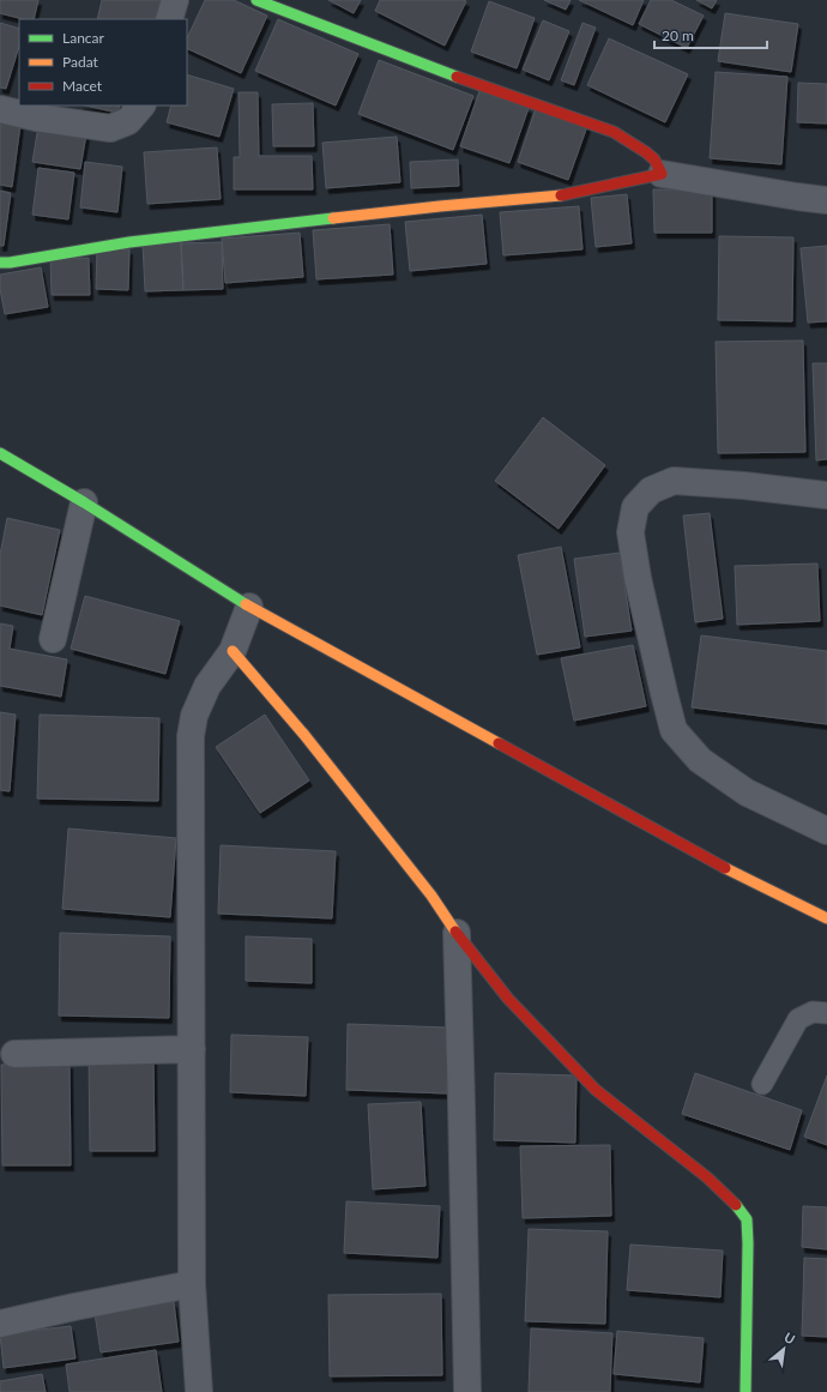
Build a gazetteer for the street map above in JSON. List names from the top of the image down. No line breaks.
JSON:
{"legend":["Lancar","Padat","Macet"],"scale_bar":"20 m","north":"top right"}
